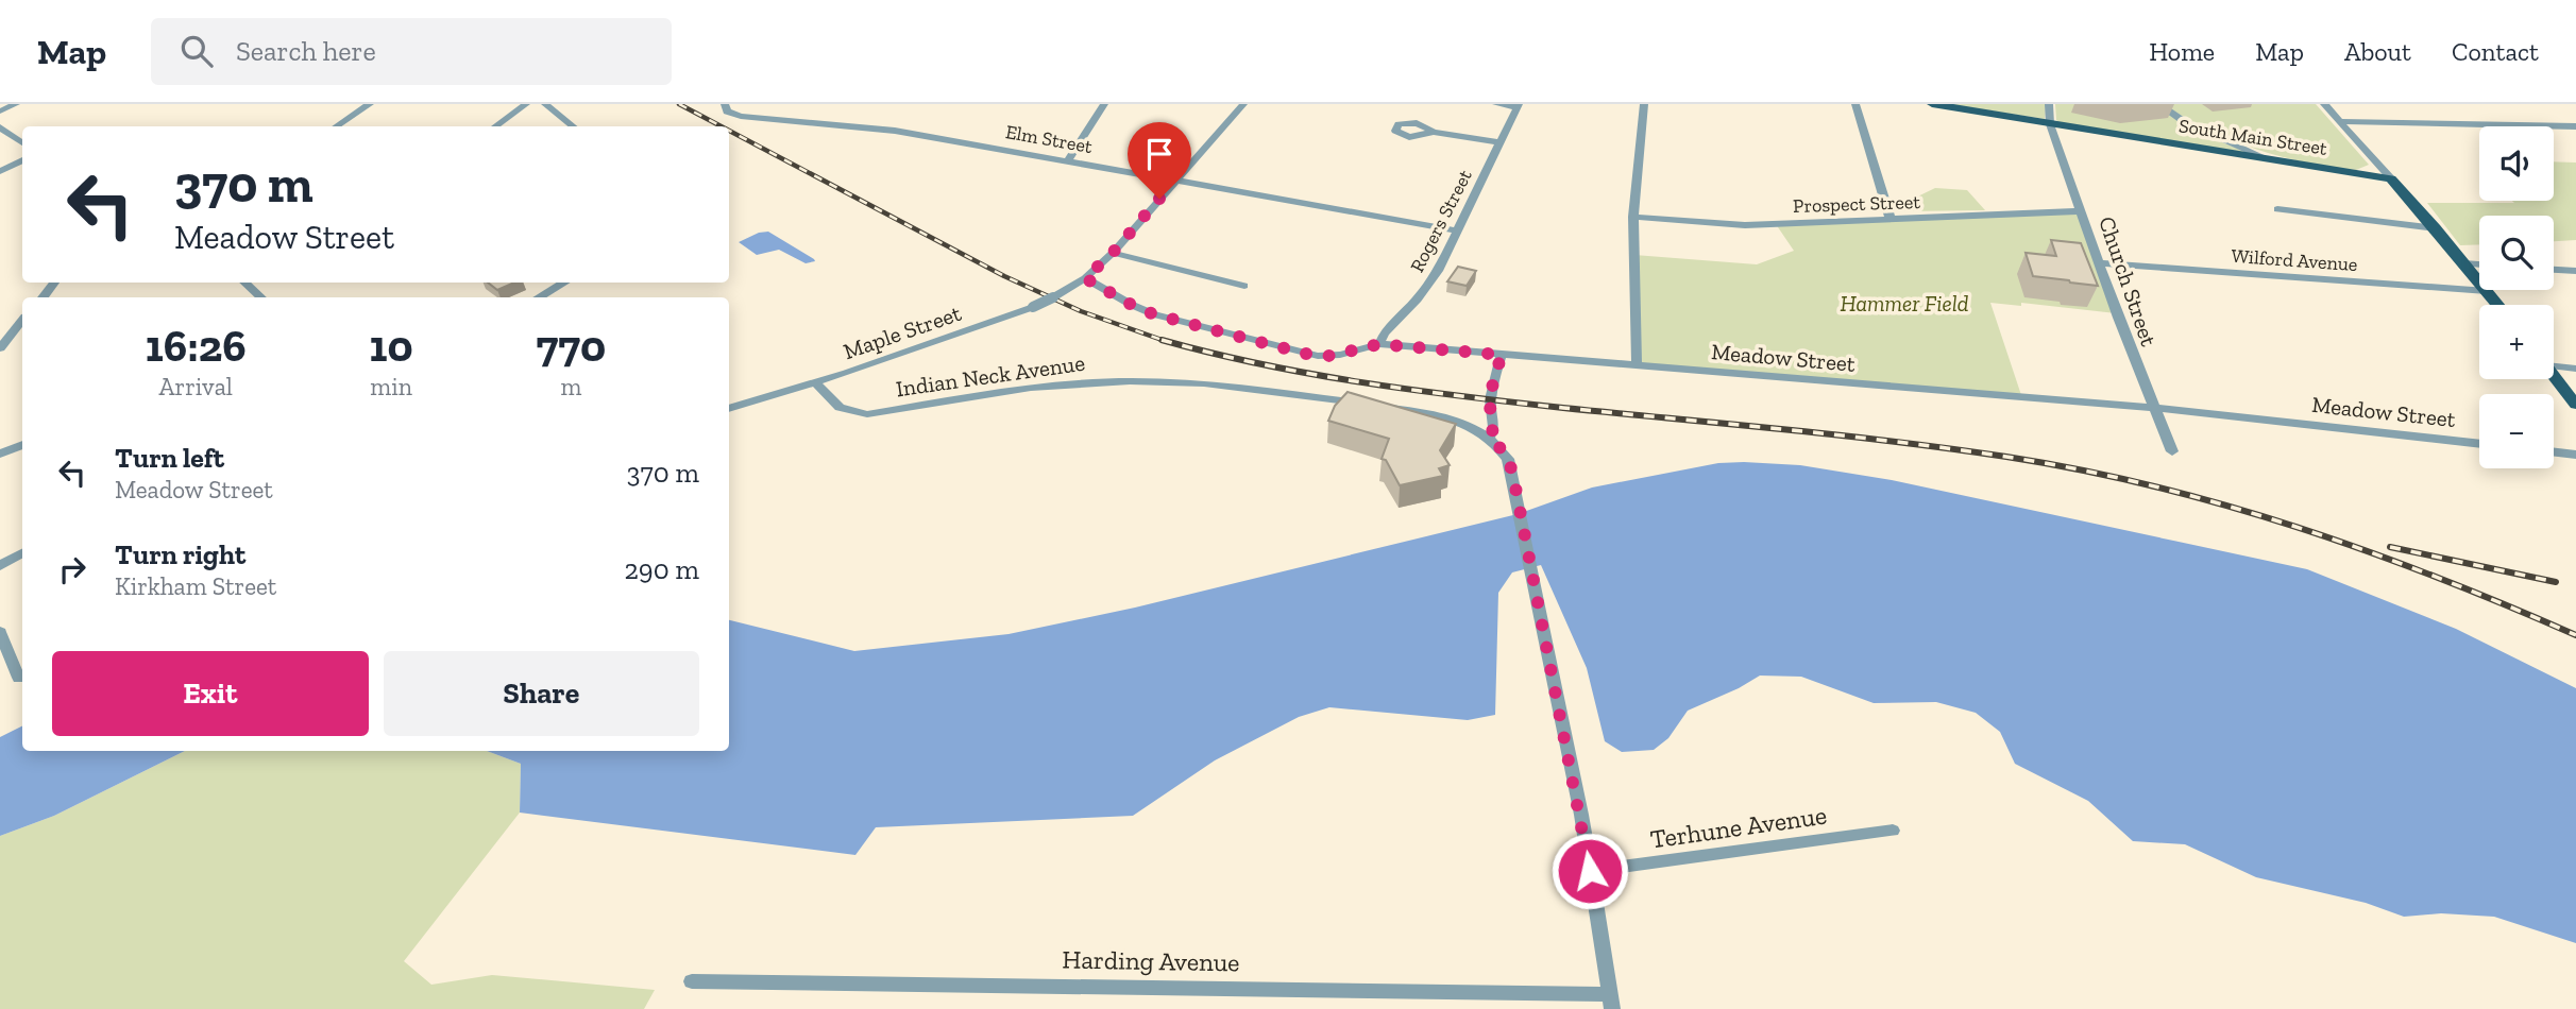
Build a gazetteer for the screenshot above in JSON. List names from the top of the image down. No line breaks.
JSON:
{"streets":{"main road":["South Main Street"],"street":["Elm Street","Prospect Street","Rogers Street","Wilford Avenue","Church Street","Maple Street","Meadow Street","Indian Neck Avenue","Terhune Avenue","Harding Avenue"]},"crossings":[["South Main Street","Church Street"],["Elm Street","Rogers Street"],["Elm Street","Maple Street"],["Prospect Street","Church Street"],["Rogers Street","Meadow Street"],["Wilford Avenue","Church Street"],["Church Street","Meadow Street"],["Maple Street","Meadow Street"],["Maple Street","Indian Neck Avenue"],["Indian Neck Avenue","Terhune Avenue"],["Indian Neck Avenue","Harding Avenue"]],"parks":["Hammer Field"],"page":{"header":"Map","search":"Search here","nav":["Home","Map","About","Contact"],"map_buttons":["+","−"],"turn":["370 m","Meadow Street"],"eta":["16:26","Arrival","10","min","770","m"],"list":[{"name":"Turn left","note":"Meadow Street","value":"370 m"},{"name":"Turn right","note":"Kirkham Street","value":"290 m"}],"buttons":["Exit","Share"]}}
